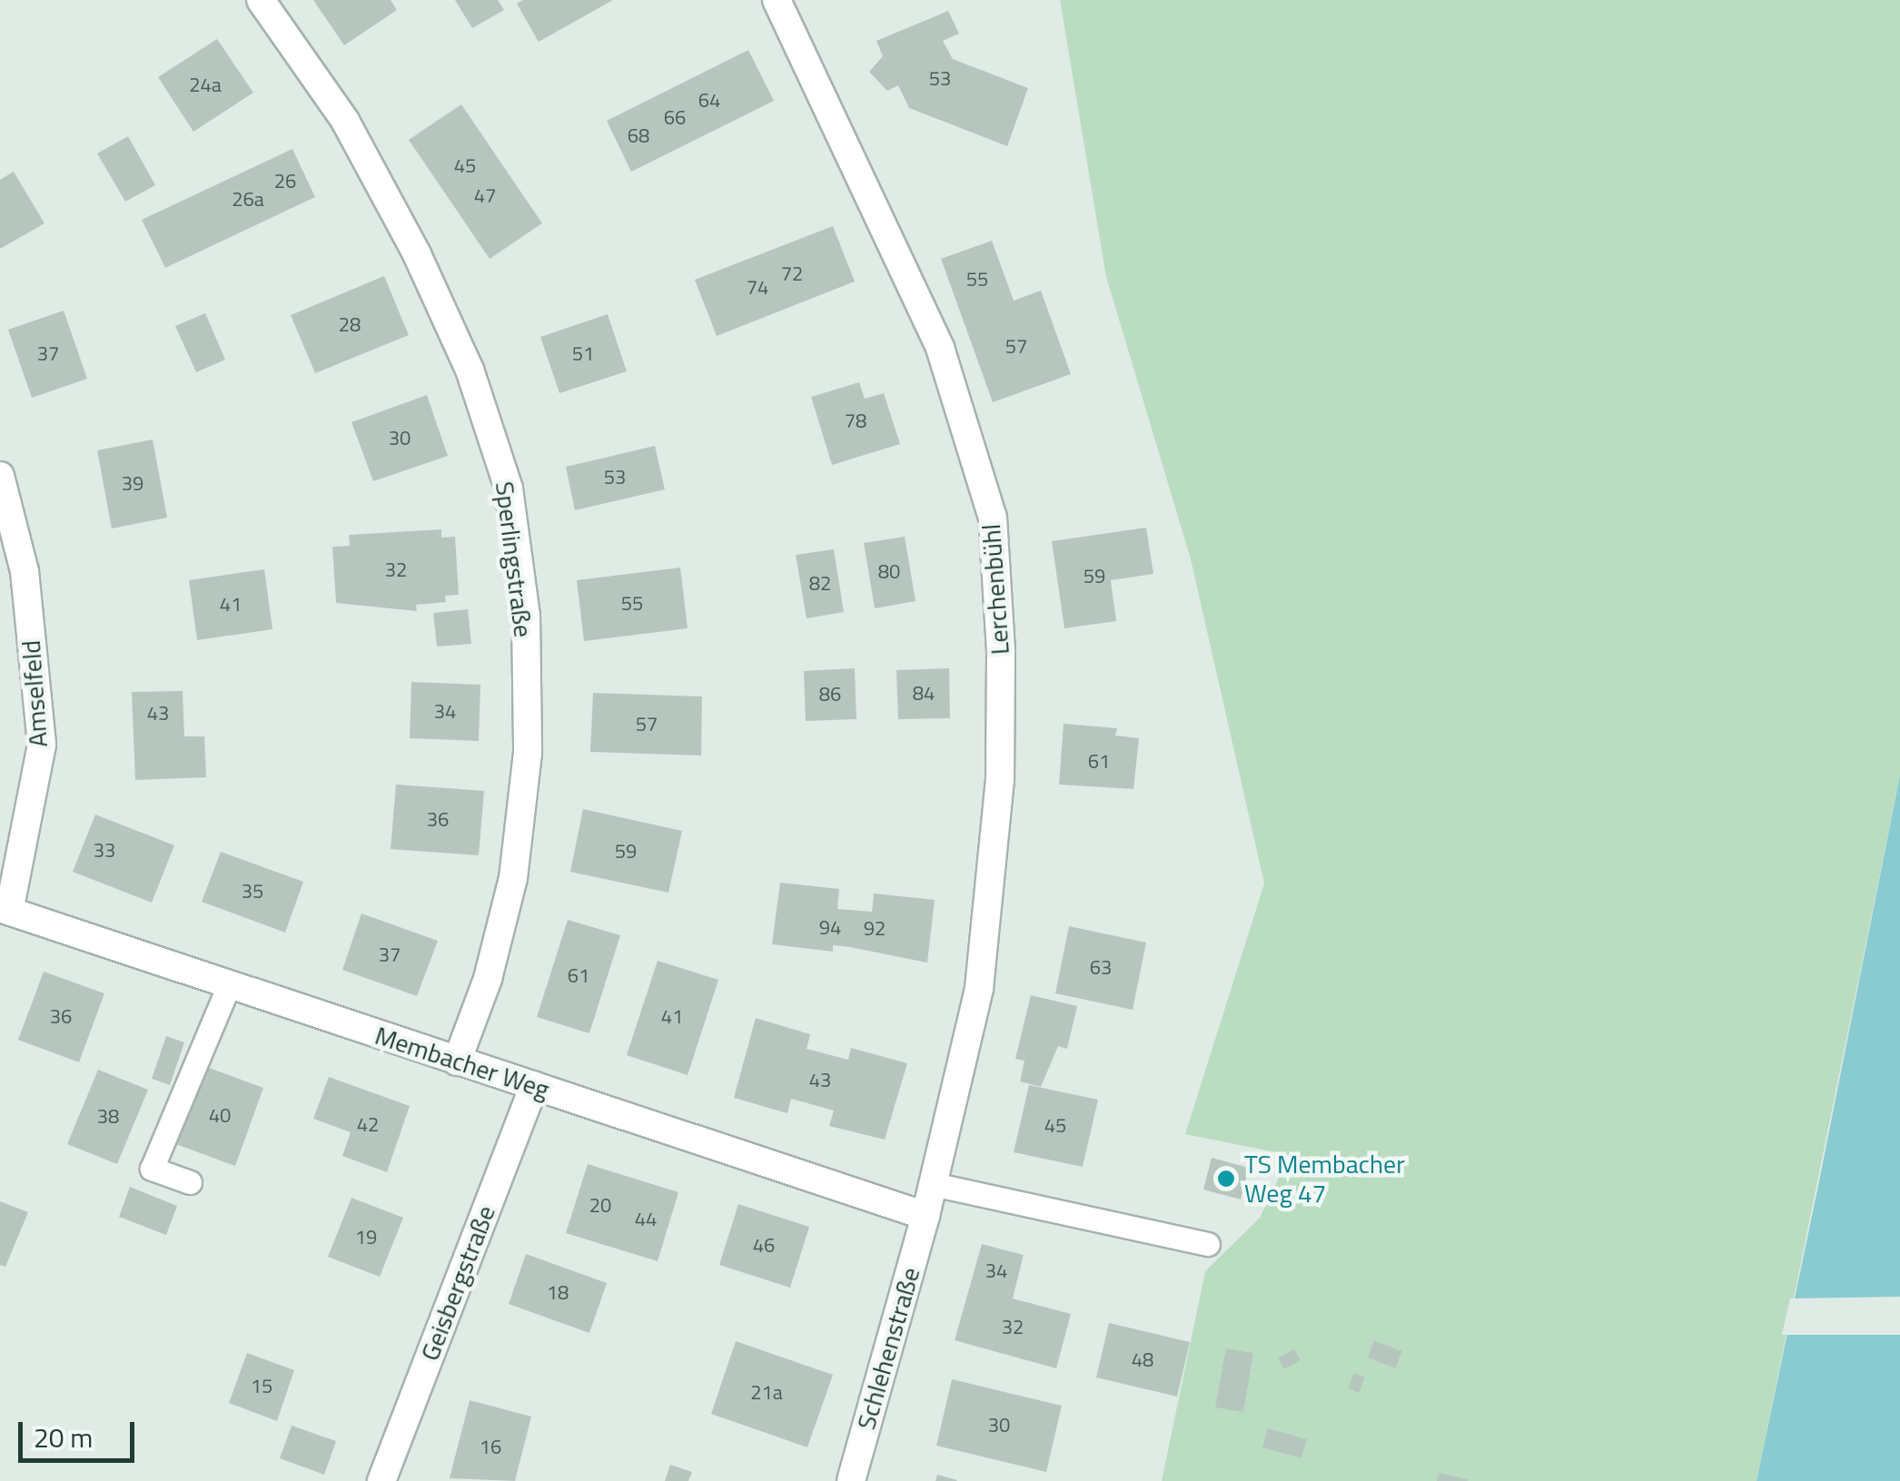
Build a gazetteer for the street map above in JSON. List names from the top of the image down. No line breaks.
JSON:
{"streets":{"street":["Sperlingstraße","Lerchenbühl","Amselfeld","Membacher Weg","Geisbergstraße","Schlehenstraße"]},"crossings":[["Sperlingstraße","Membacher Weg"],["Lerchenbühl","Membacher Weg"],["Lerchenbühl","Schlehenstraße"],["Amselfeld","Membacher Weg"],["Membacher Weg","Geisbergstraße"],["Membacher Weg","Schlehenstraße"]],"places":["TS Membacher Weg 47"],"house_numbers":["53","24a","64","66","68","45","26","47","26a","72","55","74","28","57","37","51","78","30","53","39","32","80","59","82","55","41","84","86","34","43","57","61","36","33","59","35","94","92","37","63","61","36","41","43","40","38","42","45","20","44","19","46","34","18","32","48","15","21a","30","16"],"scale_bar":"20 m"}
